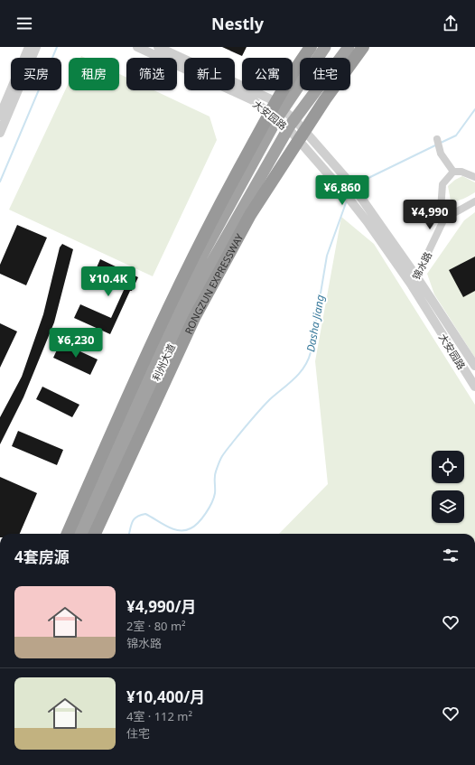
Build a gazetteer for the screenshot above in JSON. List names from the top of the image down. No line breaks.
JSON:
{"streets":{"highway":["RONGZUN EXPRESSWAY","利州大道"],"street":["大安园路","锦水路"]},"crossings":[["大安园路","锦水路"],["大安园路","利州大道"]],"water":["Dasha Jiang"],"page":{"header":"Nestly","chip":["买房","租房","筛选","新上","公寓","住宅"],"price":["¥6,860","¥4,990","¥10.4K","¥6,230"],"heading":"4套房源","list":[{"name":"¥4,990/月","note":"2室 · 80 m² · 锦水路"},{"name":"¥10,400/月","note":"4室 · 112 m² · 住宅"}]}}
